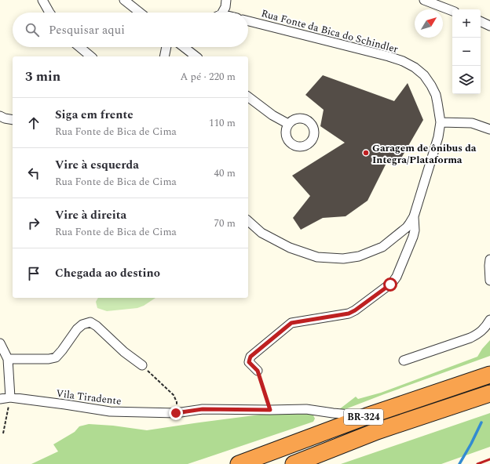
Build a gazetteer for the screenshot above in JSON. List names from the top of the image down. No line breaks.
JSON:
{"streets":{"highway":["BR-324"],"street":["Rua Fonte da Bica do Schindler","Vila Tiradente"]},"crossings":[["Vila Tiradente","BR-324"]],"places":["Garagem de ônibus da Integra/Plataforma"],"north":"top right","page":{"map_buttons":["+","−"],"search":"Pesquisar aqui","heading":["3 min","A pé · 220 m"],"list":[["Siga em frente","Rua Fonte de Bica de Cima","110 m"],["Vire à esquerda","Rua Fonte de Bica de Cima","40 m"],["Vire à direita","Rua Fonte de Bica de Cima","70 m"],"Chegada ao destino"]}}
